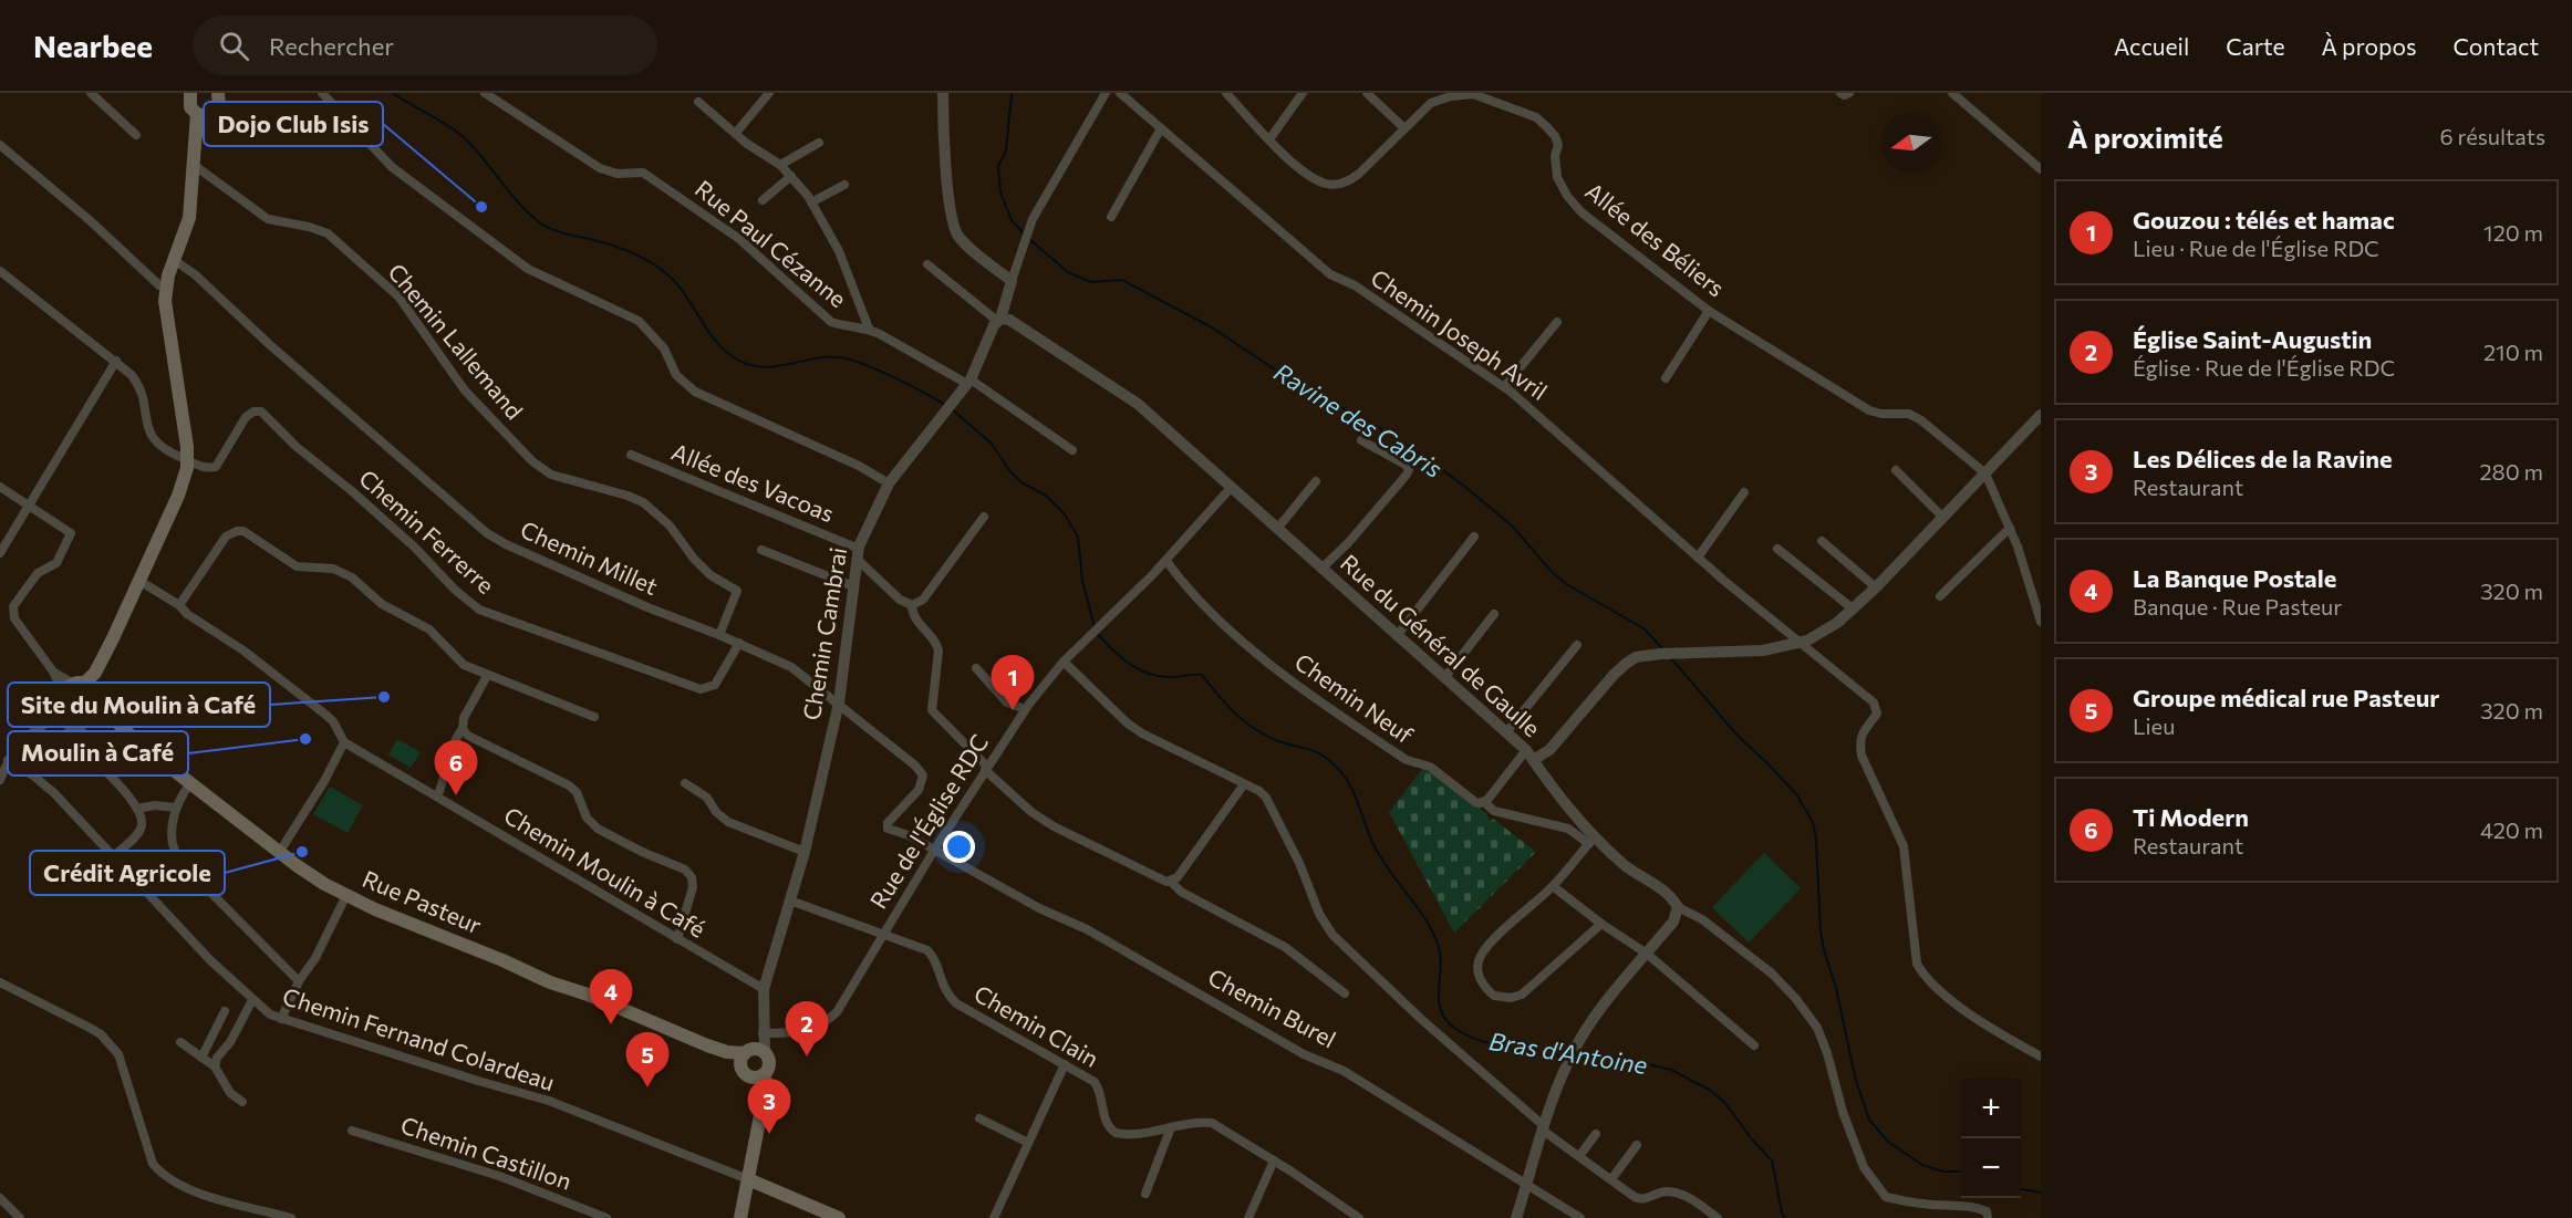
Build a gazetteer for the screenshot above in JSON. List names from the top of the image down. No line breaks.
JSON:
{"streets":{"main road":["Rue Pasteur"],"street":["Allée des Béliers","Rue Paul Cézanne","Chemin Joseph Avril","Chemin Lallemand","Allée des Vacoas","Chemin Ferrerre","Chemin Millet","Chemin Cambrai","Rue du Général de Gaulle","Chemin Neuf","Rue de l'Église RDC","Chemin Moulin à Café","Chemin Burel","Chemin Clain","Chemin Fernand Colardeau","Chemin Castillon"]},"crossings":[["Rue Paul Cézanne","Chemin Cambrai"],["Chemin Lallemand","Chemin Millet"],["Allée des Vacoas","Chemin Cambrai"],["Chemin Ferrerre","Chemin Millet"],["Chemin Millet","Chemin Cambrai"],["Chemin Millet","Rue de l'Église RDC"],["Chemin Millet","Chemin Burel"],["Chemin Cambrai","Rue du Général de Gaulle"],["Chemin Cambrai","Rue de l'Église RDC"],["Chemin Cambrai","Chemin Moulin à Café"],["Chemin Cambrai","Rue Pasteur"],["Chemin Cambrai","Chemin Clain"],["Rue du Général de Gaulle","Chemin Neuf"],["Rue du Général de Gaulle","Rue de l'Église RDC"],["Chemin Neuf","Rue de l'Église RDC"],["Rue de l'Église RDC","Chemin Burel"],["Rue de l'Église RDC","Chemin Clain"]],"water":["Ravine des Cabris","Bras d'Antoine"],"places":["Dojo Club Isis","Site du Moulin à Café","Moulin à Café","Crédit Agricole"],"north":"left","page":{"header":"Nearbee","search":"Rechercher","nav":["Accueil","Carte","À propos","Contact"],"heading":["À proximité","6 résultats"],"list":[{"mark":"1","name":"Gouzou : télés et hamac","note":"Lieu · Rue de l'Église RDC","value":"120 m"},{"mark":"2","name":"Église Saint-Augustin","note":"Église · Rue de l'Église RDC","value":"210 m"},{"mark":"3","name":"Les Délices de la Ravine","note":"Restaurant","value":"280 m"},{"mark":"4","name":"La Banque Postale","note":"Banque · Rue Pasteur","value":"320 m"},{"mark":"5","name":"Groupe médical rue Pasteur","note":"Lieu","value":"320 m"},{"mark":"6","name":"Ti Modern","note":"Restaurant","value":"420 m"}],"pins":["1","6","4","2","5","3"],"map_buttons":["+","−"]}}
